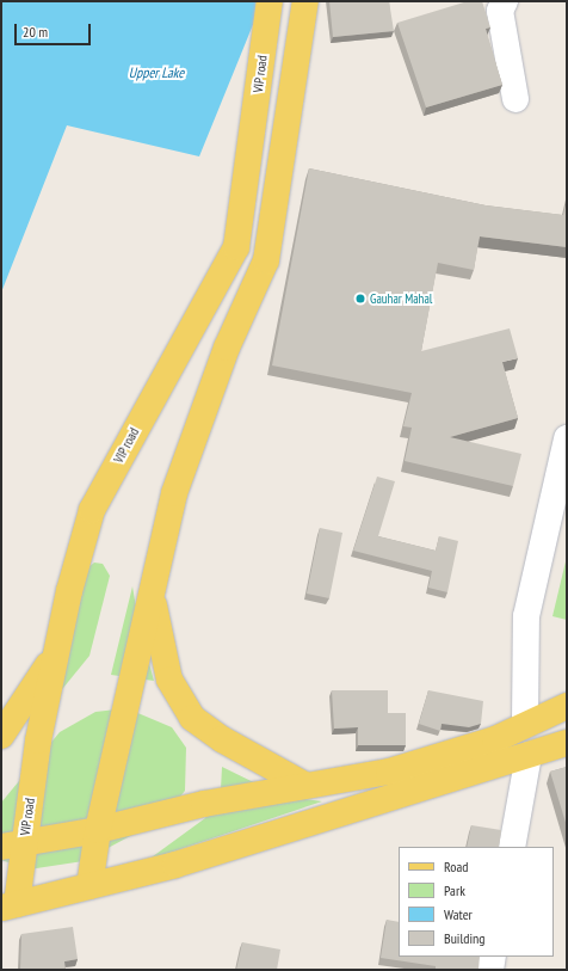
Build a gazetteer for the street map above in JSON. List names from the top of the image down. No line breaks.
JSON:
{"streets":{"main road":["VIP road"]},"water":["Upper Lake"],"places":["Gauhar Mahal"],"legend":["Road","Park","Water","Building"],"scale_bar":"20 m"}
